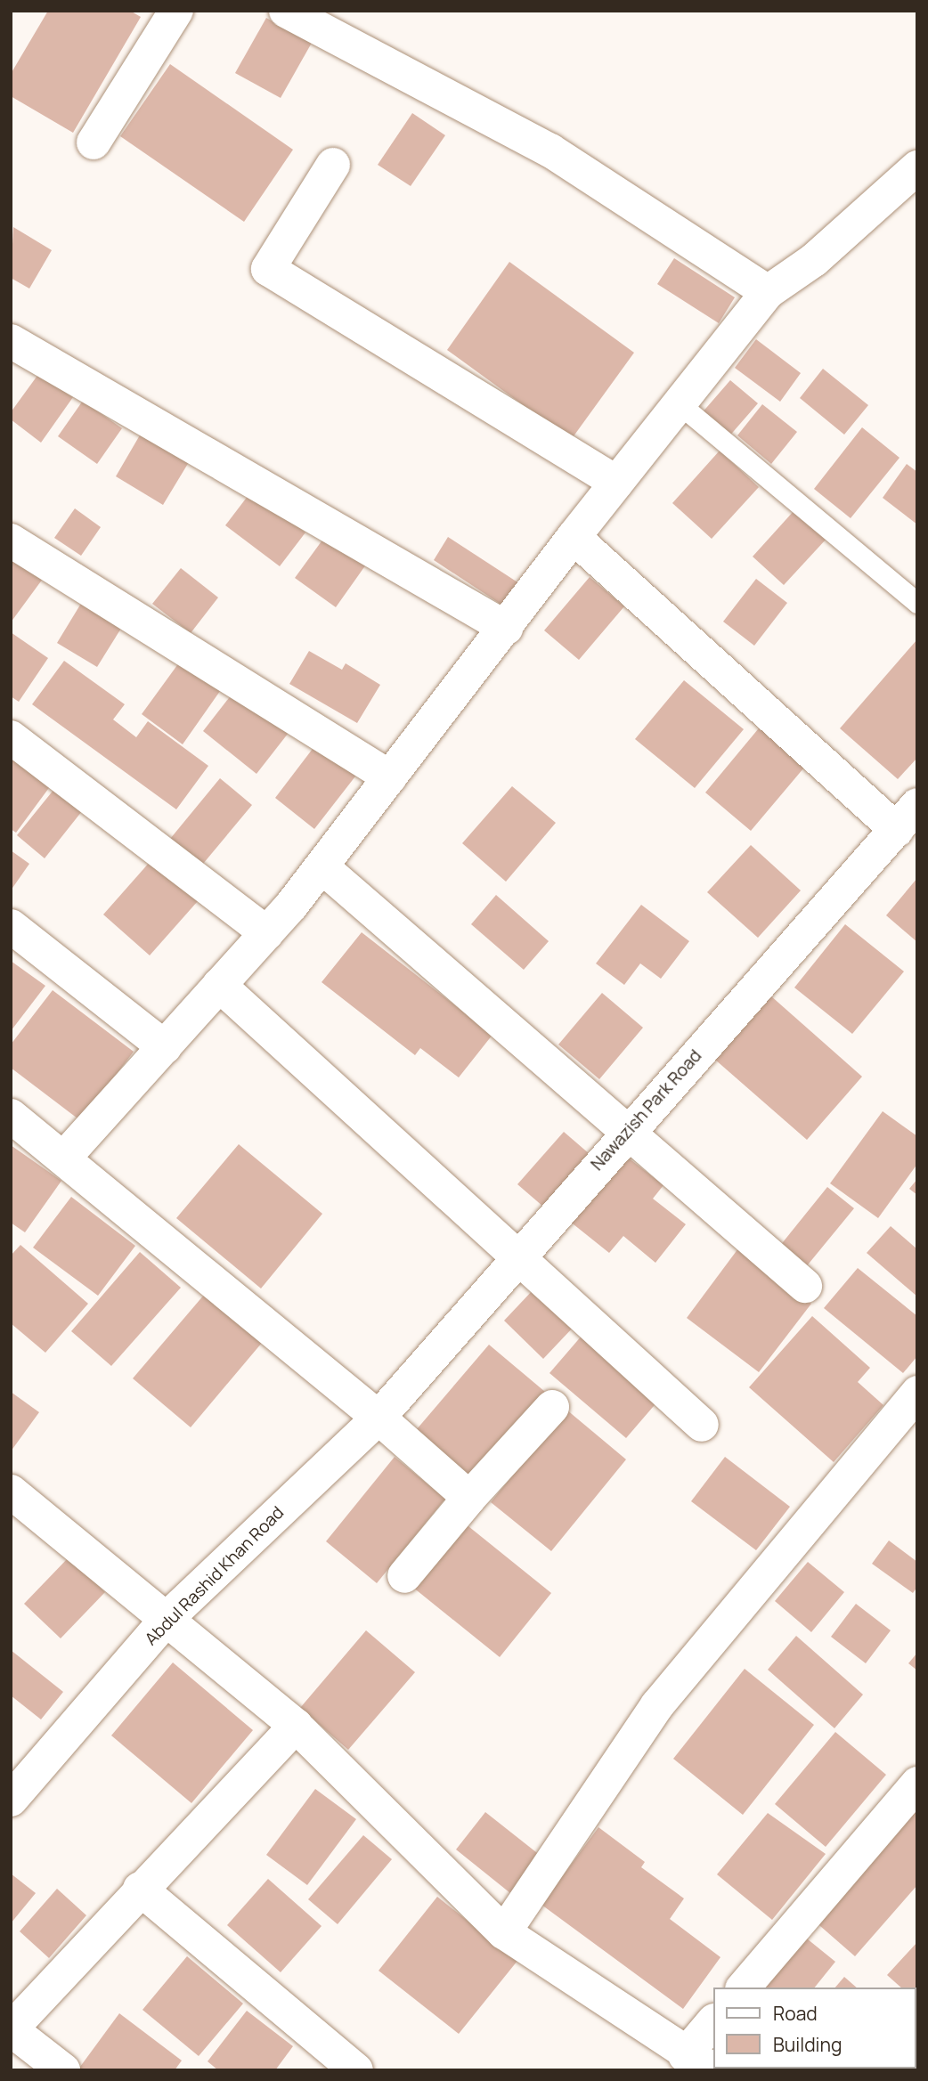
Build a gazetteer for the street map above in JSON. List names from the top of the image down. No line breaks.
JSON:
{"streets":{"street":["Nawazish Park Road","Abdul Rashid Khan Road"]},"crossings":[["Nawazish Park Road","Abdul Rashid Khan Road"]],"legend":["Road","Building"]}
